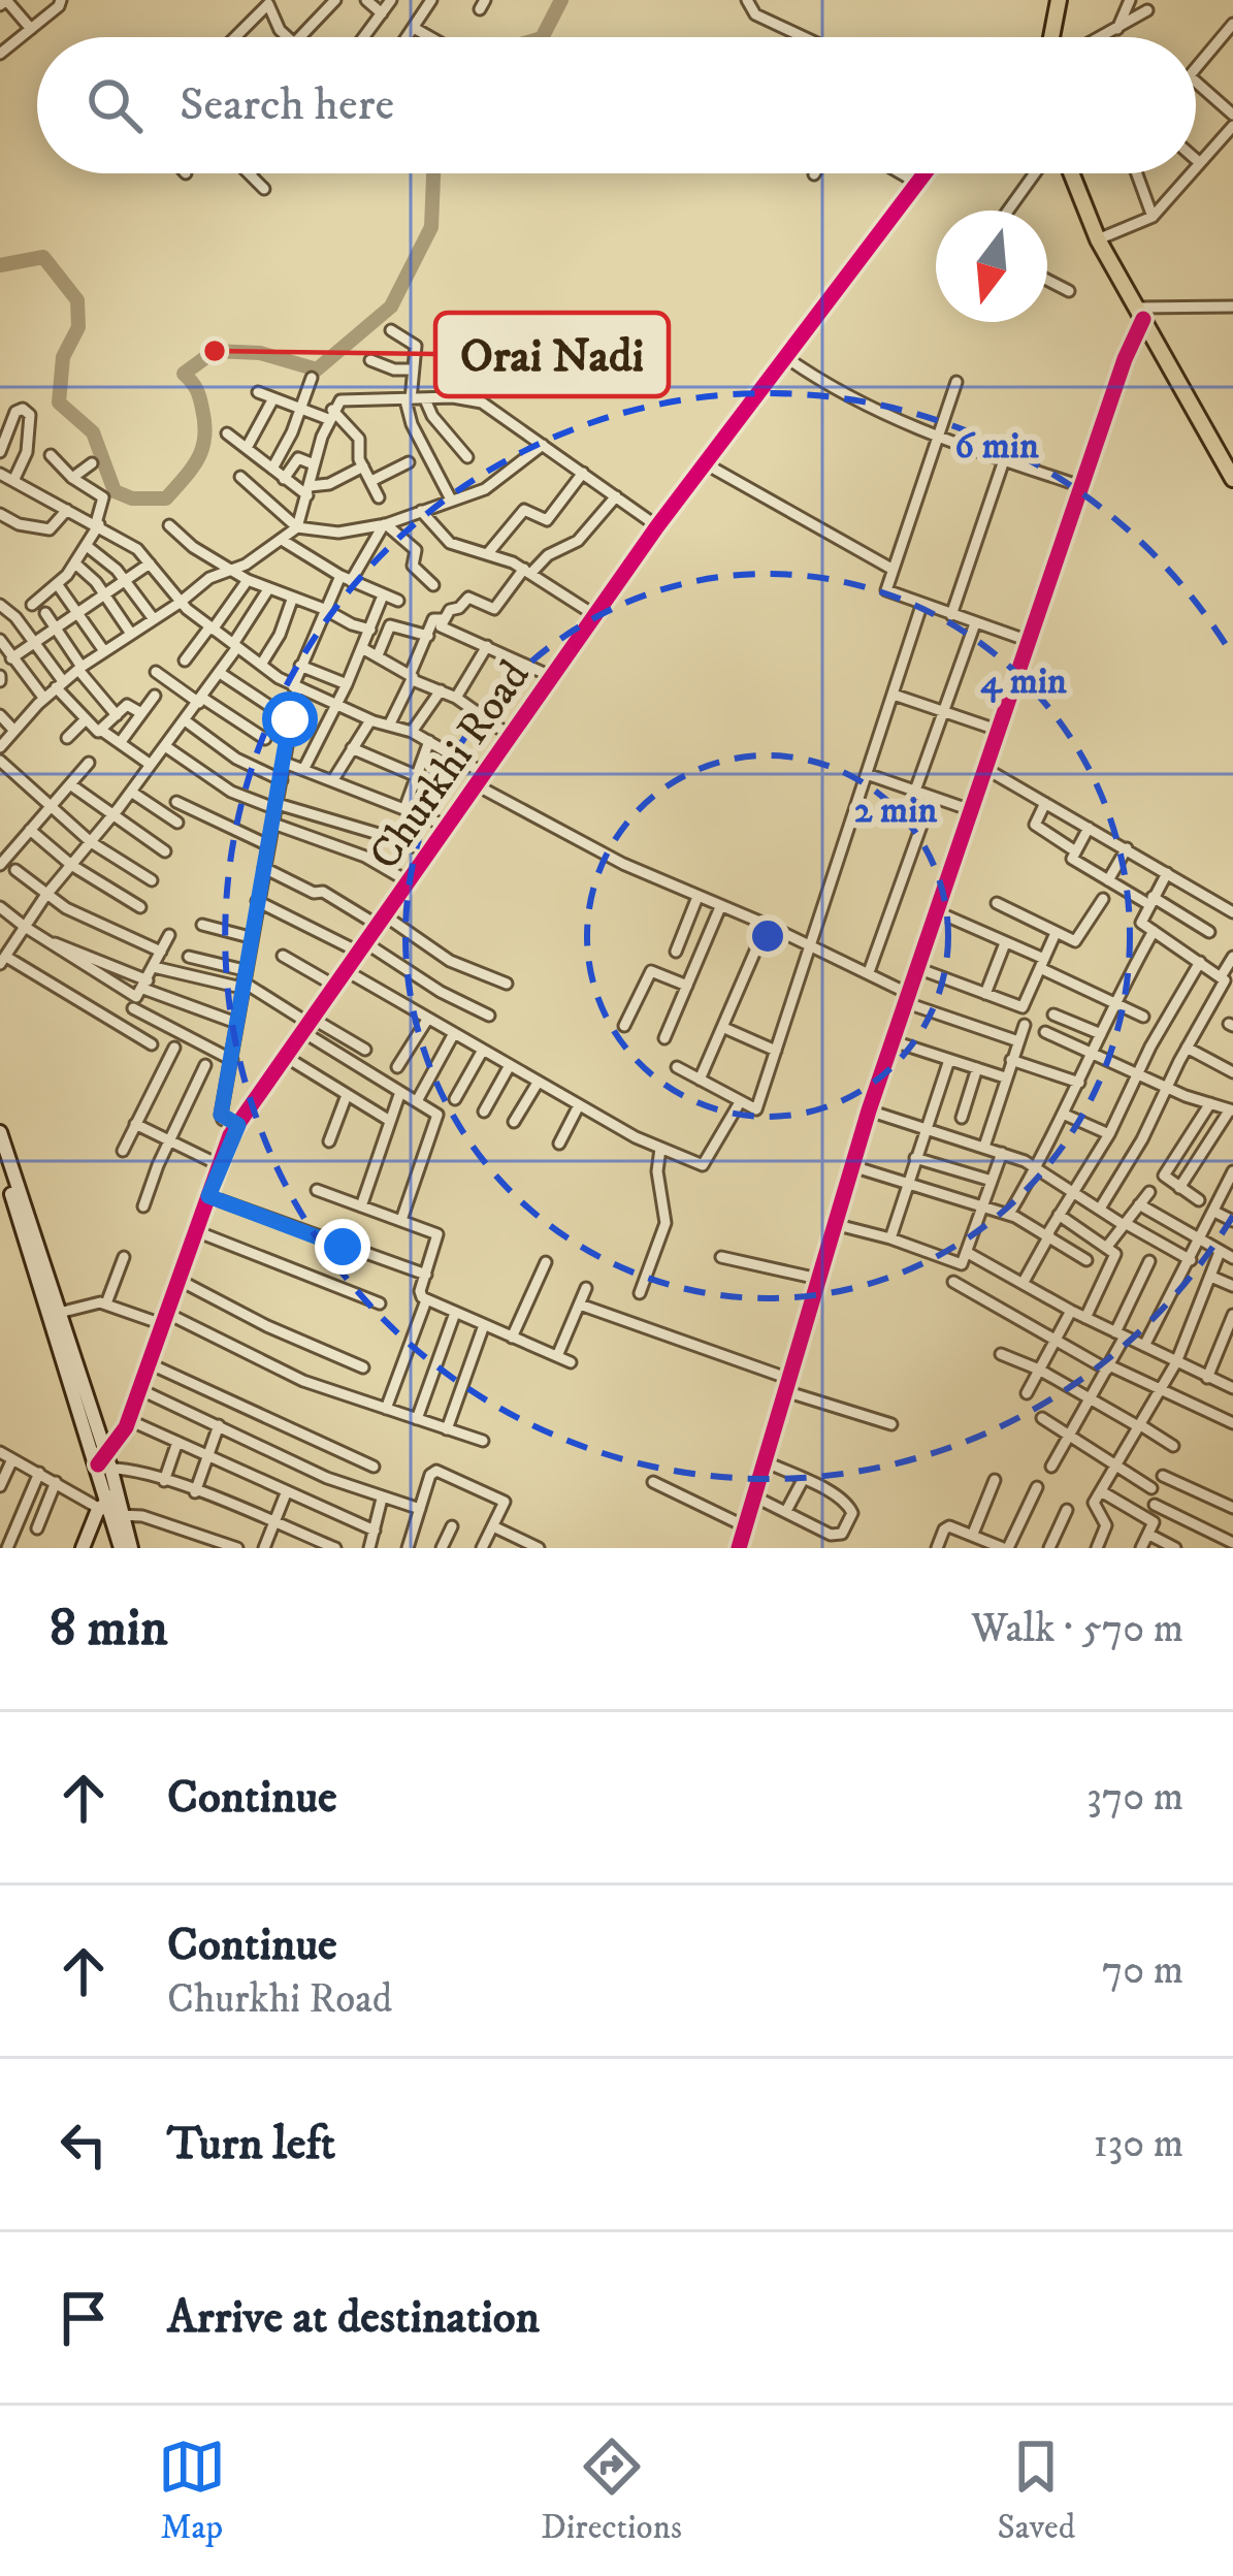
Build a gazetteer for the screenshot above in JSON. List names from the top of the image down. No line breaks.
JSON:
{"streets":{"street":["Churkhi Road"]},"places":["Orai Nadi"],"north":"bottom","page":{"search":"Search here","heading":["8 min","Walk · 570 m"],"list":[["Continue","370 m"],["Continue","Churkhi Road","70 m"],["Turn left","130 m"],"Arrive at destination"],"nav":["Map","Directions","Saved"]},"rings":["6 min","4 min","2 min"]}
